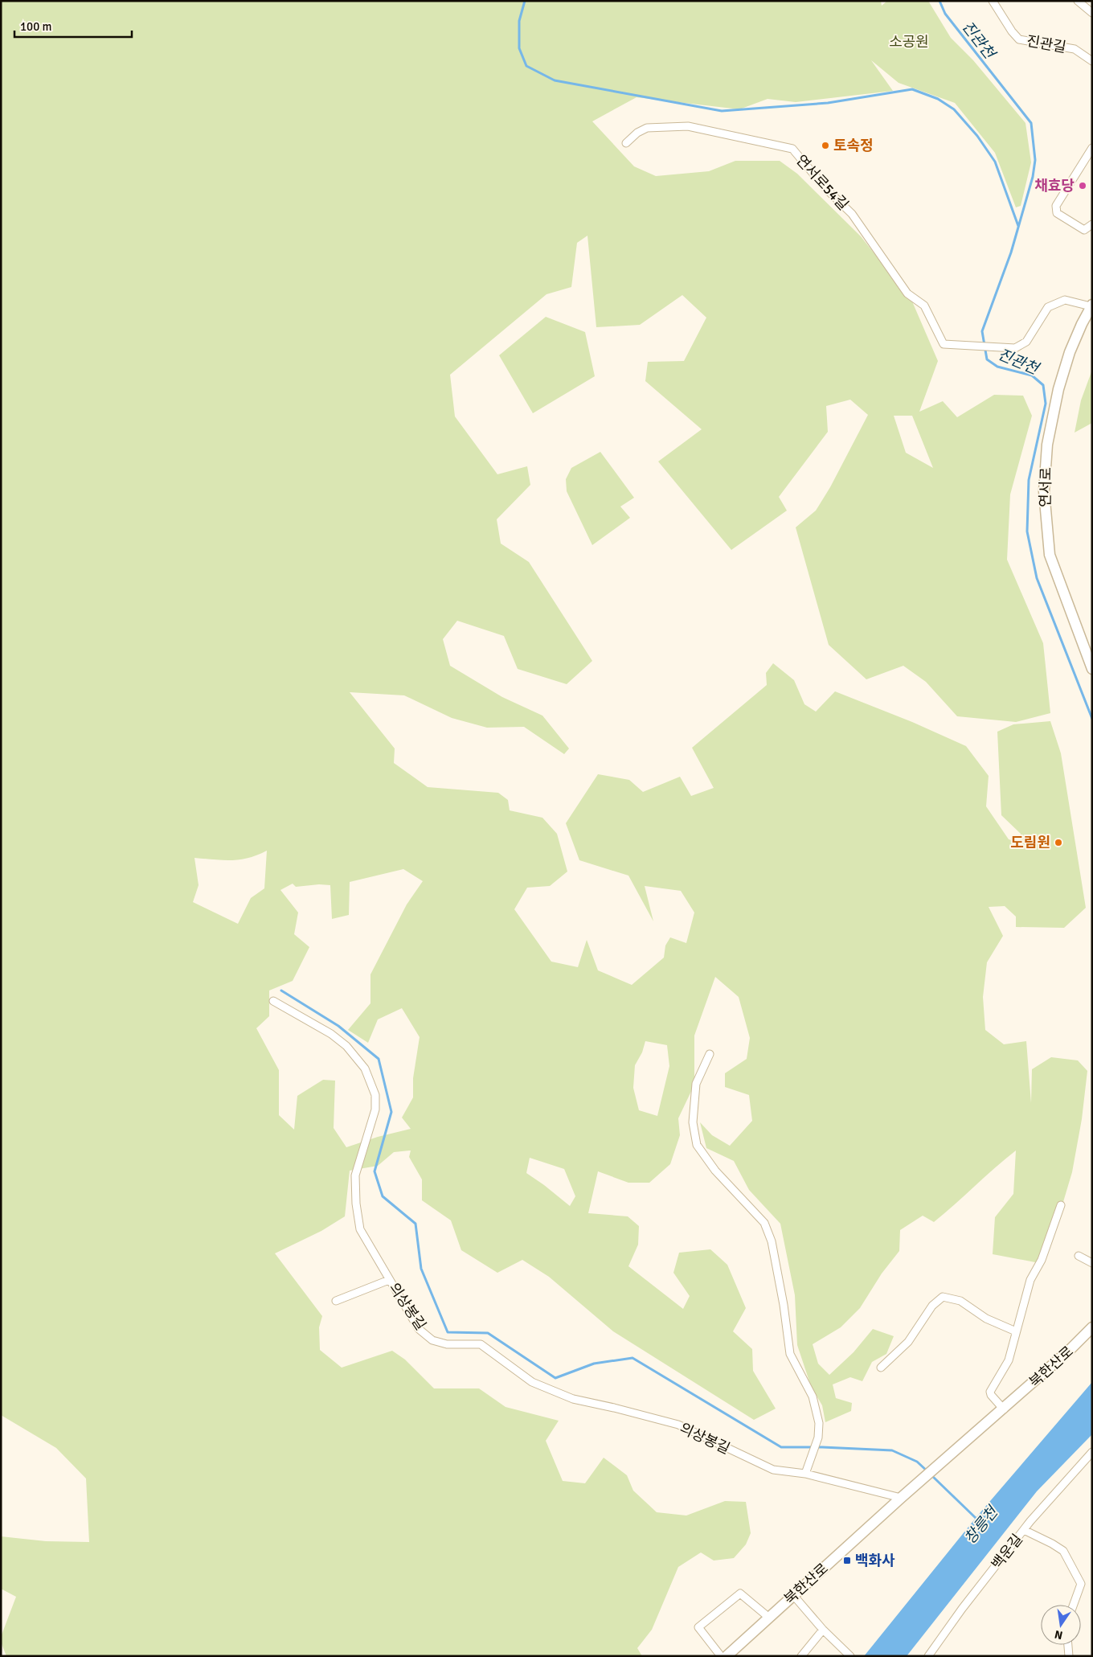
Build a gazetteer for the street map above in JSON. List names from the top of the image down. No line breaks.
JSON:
{"streets":{"main road":["연서로","북한산로"],"street":["진관길","연서로54길","의상봉길","백운길"]},"crossings":[["연서로54길","연서로"],["의상봉길","북한산로"]],"water":["진관천","창릉천"],"parks":["소공원"],"places":{"other":["토속정","채효당","도림원"],"transit":["백화사"]},"scale_bar":"100 m","north":"bottom"}
